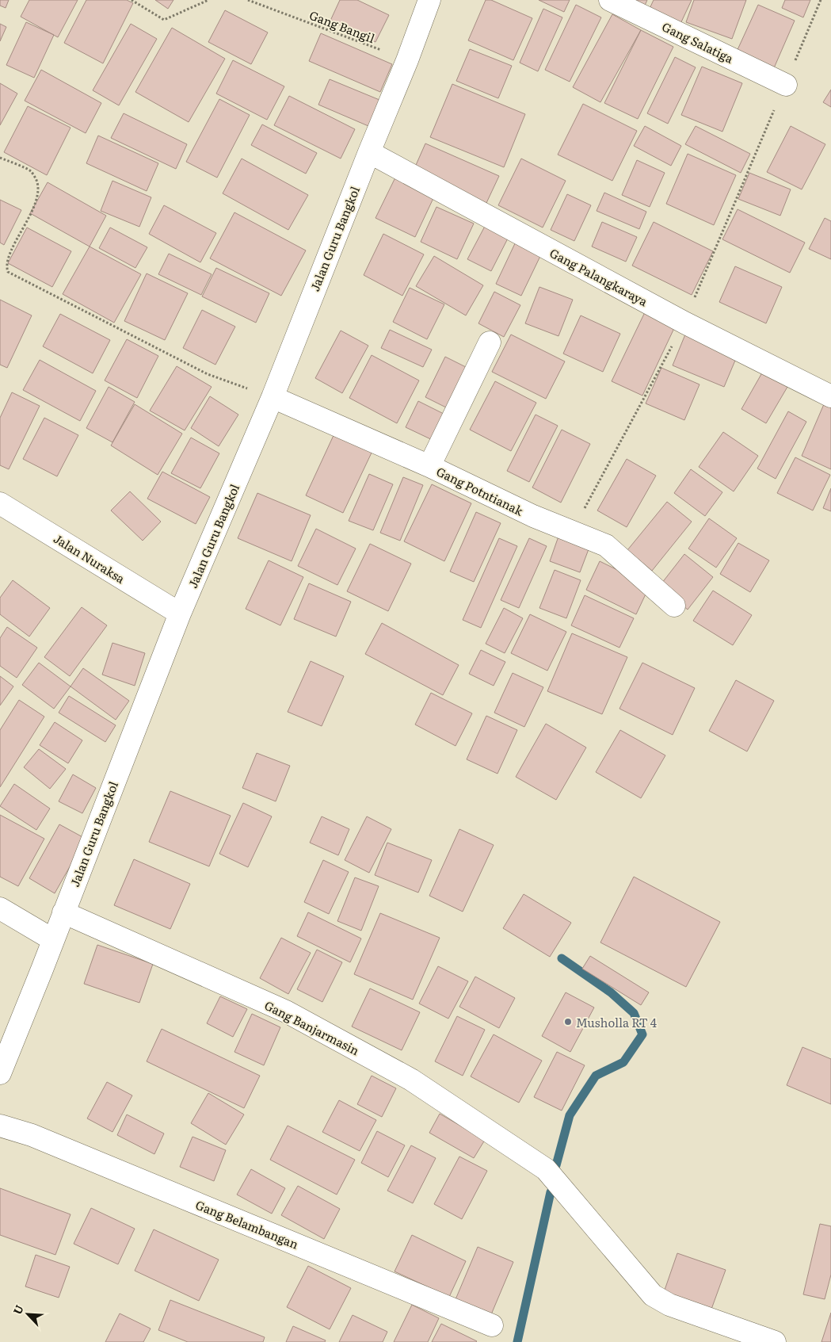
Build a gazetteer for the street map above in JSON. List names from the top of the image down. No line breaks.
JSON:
{"streets":{"street":["Gang Salatiga","Jalan Guru Bangkol","Gang Palangkaraya","Gang Potntianak","Jalan Nuraksa","Gang Banjarmasin","Gang Belambangan"],"path":["Gang Bangil"]},"crossings":[["Gang Bangil","Jalan Guru Bangkol"],["Jalan Guru Bangkol","Gang Palangkaraya"],["Jalan Guru Bangkol","Gang Potntianak"],["Jalan Guru Bangkol","Jalan Nuraksa"],["Jalan Guru Bangkol","Gang Banjarmasin"]],"places":["Musholla RT 4"],"north":"top left"}
